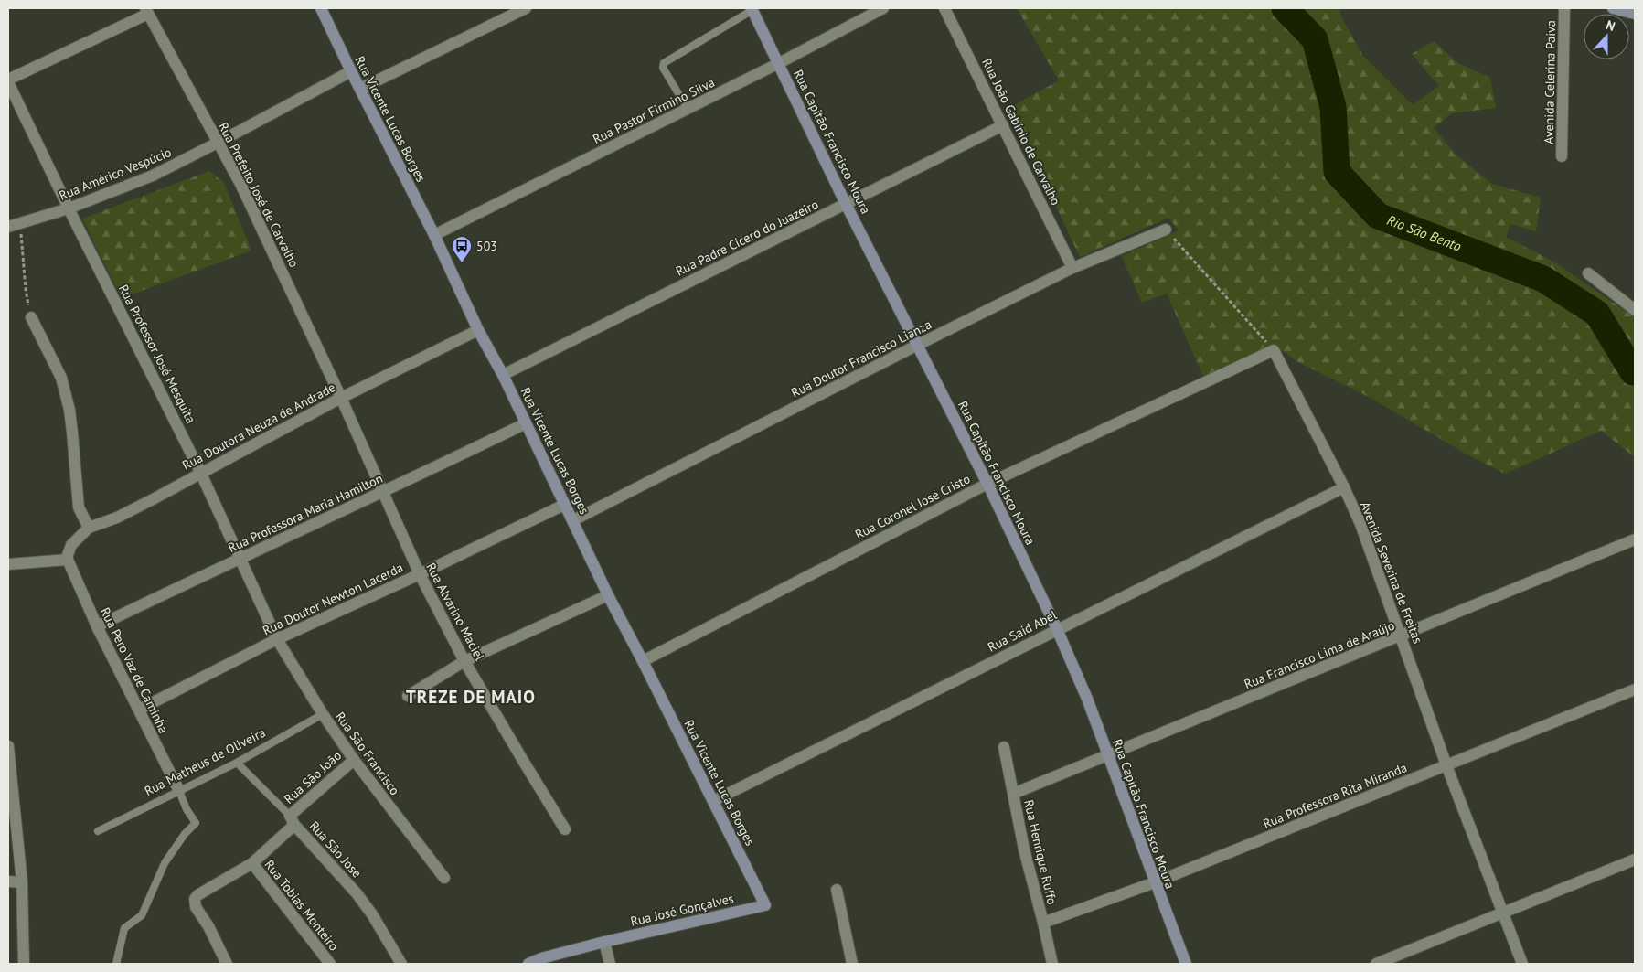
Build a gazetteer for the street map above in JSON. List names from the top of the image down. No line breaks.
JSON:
{"streets":{"main road":["Rua Vicente Lucas Borges","Rua Capitão Francisco Moura","Rua José Gonçalves"],"street":["Avenida Celerina Paiva","Rua Pastor Firmino Silva","Rua João Gabínio de Carvalho","Rua Américo Vespúcio","Rua Prefeito José de Carvalho","Rua Padre Cícero do Juazeiro","Rua Professor José Mesquita","Rua Doutor Francisco Lianza","Rua Doutora Neuza de Andrade","Rua Coronel José Cristo","Rua Professora Maria Hamilton","Avenida Severina de Freitas","Rua Doutor Newton Lacerda","Rua Alvarino Maciel","Rua Said Abel","Rua Francisco Lima de Araújo","Rua Pero Vaz de Caminha","Rua São Francisco","Rua São João","Rua Professora Rita Miranda","Rua São José","Rua Henrique Ruffo","Rua Tobias Monteiro"],"lane":["Rua Matheus de Oliveira"]},"crossings":[["Rua Pastor Firmino Silva","Rua Vicente Lucas Borges"],["Rua Pastor Firmino Silva","Rua Capitão Francisco Moura"],["Rua Vicente Lucas Borges","Rua Américo Vespúcio"],["Rua Vicente Lucas Borges","Rua Padre Cícero do Juazeiro"],["Rua Vicente Lucas Borges","Rua Doutor Francisco Lianza"],["Rua Vicente Lucas Borges","Rua Doutora Neuza de Andrade"],["Rua Vicente Lucas Borges","Rua Coronel José Cristo"],["Rua Vicente Lucas Borges","Rua Professora Maria Hamilton"],["Rua Vicente Lucas Borges","Rua Doutor Newton Lacerda"],["Rua Vicente Lucas Borges","Rua Said Abel"],["Rua Vicente Lucas Borges","Rua José Gonçalves"],["Rua João Gabínio de Carvalho","Rua Padre Cícero do Juazeiro"],["Rua João Gabínio de Carvalho","Rua Doutor Francisco Lianza"],["Rua Capitão Francisco Moura","Rua Padre Cícero do Juazeiro"],["Rua Capitão Francisco Moura","Rua Doutor Francisco Lianza"],["Rua Capitão Francisco Moura","Rua Coronel José Cristo"],["Rua Capitão Francisco Moura","Rua Said Abel"],["Rua Capitão Francisco Moura","Rua Francisco Lima de Araújo"],["Rua Capitão Francisco Moura","Rua Professora Rita Miranda"],["Rua Américo Vespúcio","Rua Prefeito José de Carvalho"],["Rua Américo Vespúcio","Rua Professor José Mesquita"],["Rua Prefeito José de Carvalho","Rua Doutora Neuza de Andrade"],["Rua Prefeito José de Carvalho","Rua Alvarino Maciel"],["Rua Professor José Mesquita","Rua Doutora Neuza de Andrade"],["Rua Professor José Mesquita","Rua Professora Maria Hamilton"],["Rua Professor José Mesquita","Rua Doutor Newton Lacerda"],["Rua Professor José Mesquita","Rua São Francisco"],["Rua Doutora Neuza de Andrade","Rua Alvarino Maciel"],["Rua Doutora Neuza de Andrade","Rua Pero Vaz de Caminha"],["Rua Coronel José Cristo","Avenida Severina de Freitas"],["Rua Professora Maria Hamilton","Rua Alvarino Maciel"],["Rua Professora Maria Hamilton","Rua Pero Vaz de Caminha"],["Avenida Severina de Freitas","Rua Said Abel"],["Avenida Severina de Freitas","Rua Francisco Lima de Araújo"],["Avenida Severina de Freitas","Rua Professora Rita Miranda"],["Rua Doutor Newton Lacerda","Rua Alvarino Maciel"],["Rua Doutor Newton Lacerda","Rua Pero Vaz de Caminha"],["Rua Doutor Newton Lacerda","Rua São Francisco"],["Rua Francisco Lima de Araújo","Rua Henrique Ruffo"],["Rua Pero Vaz de Caminha","Rua Matheus de Oliveira"],["Rua São Francisco","Rua Matheus de Oliveira"],["Rua São Francisco","Rua São João"],["Rua Matheus de Oliveira","Rua São José"],["Rua São João","Rua São José"],["Rua São João","Rua Tobias Monteiro"],["Rua Professora Rita Miranda","Rua Henrique Ruffo"]],"districts":["TREZE DE MAIO"],"water":["Rio São Bento"],"places":{"bus stop":["503"]},"north":"top"}
